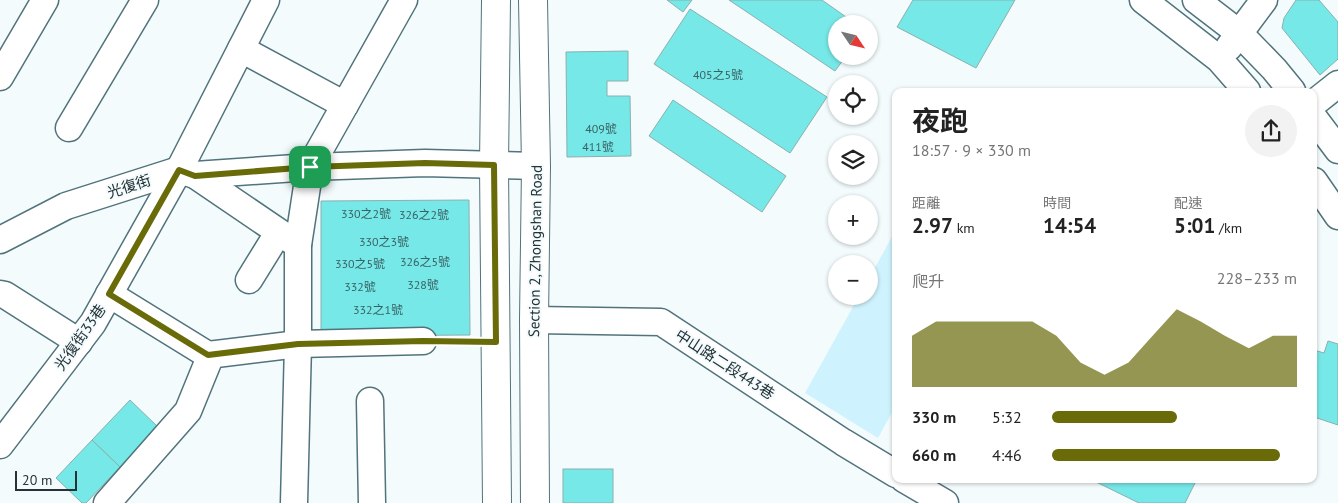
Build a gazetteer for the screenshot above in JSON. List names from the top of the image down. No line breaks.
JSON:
{"streets":{"main road":["Section 2, Zhongshan Road"],"street":["光復街","光復街33巷","中山路二段443巷"]},"crossings":[["光復街","Section 2, Zhongshan Road"],["光復街","光復街33巷"],["Section 2, Zhongshan Road","中山路二段443巷"]],"house_numbers":["405之5號","409號","411號","330之2號","326之2號","330之3號","326之5號","330之5號","328號","332號","332之1號"],"scale_bar":"20 m","north":"bottom right","page":{"map_buttons":["+","−"],"heading":["夜跑","18:57 · 9 × 330 m"],"stats":[["距離","2.97 km"],["時間","14:54"],["配速","5:01 /km"]],"chart":["爬升","228–233 m"],"list":[{"name":"330 m","note":"5:32"},{"name":"660 m","note":"4:46"}],"scale":"20 m"}}
